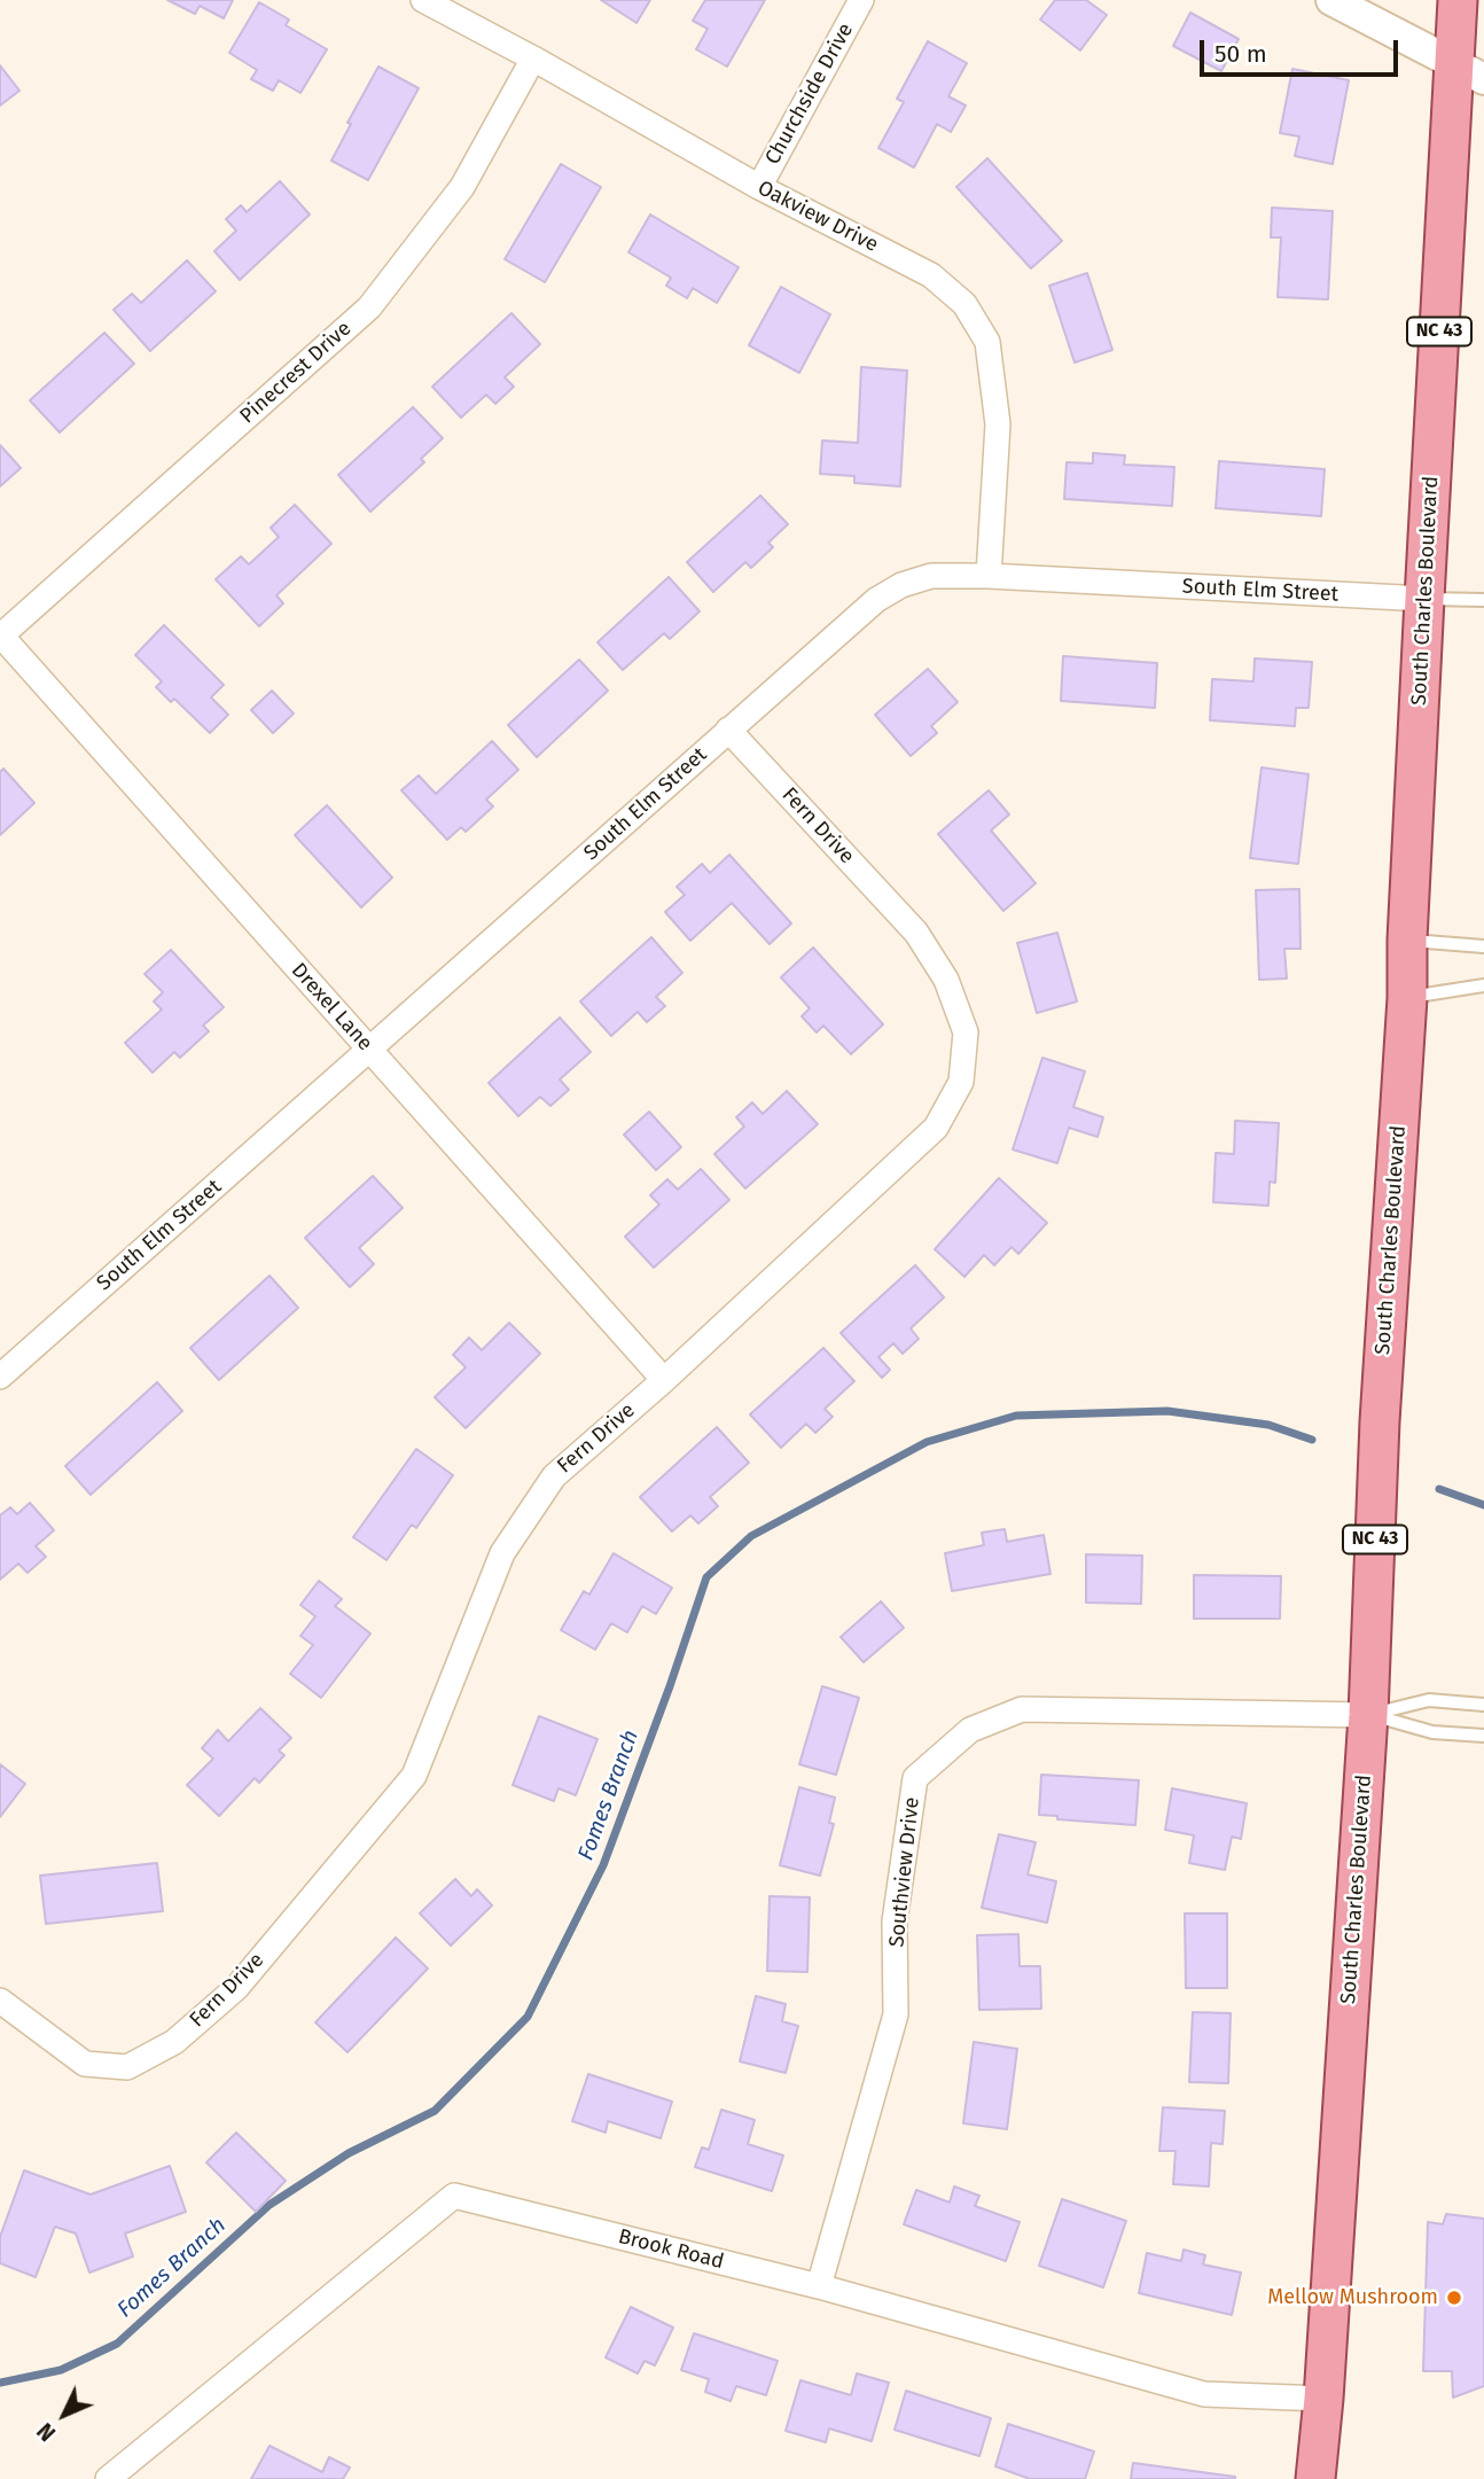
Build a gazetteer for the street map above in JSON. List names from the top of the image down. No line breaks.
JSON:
{"streets":{"main road":["NC 43","South Charles Boulevard"],"street":["Churchside Drive","Oakview Drive","Pinecrest Drive","South Elm Street","Fern Drive","Drexel Lane","Southview Drive","Brook Road"]},"crossings":[["Churchside Drive","Oakview Drive"],["Oakview Drive","Pinecrest Drive"],["Oakview Drive","South Elm Street"],["Pinecrest Drive","Drexel Lane"],["South Elm Street","South Charles Boulevard"],["South Elm Street","Fern Drive"],["South Elm Street","Drexel Lane"],["South Charles Boulevard","Southview Drive"],["South Charles Boulevard","Brook Road"],["Fern Drive","Drexel Lane"],["Southview Drive","Brook Road"]],"water":["Fomes Branch"],"places":["Mellow Mushroom"],"scale_bar":"50 m","north":"bottom left"}
